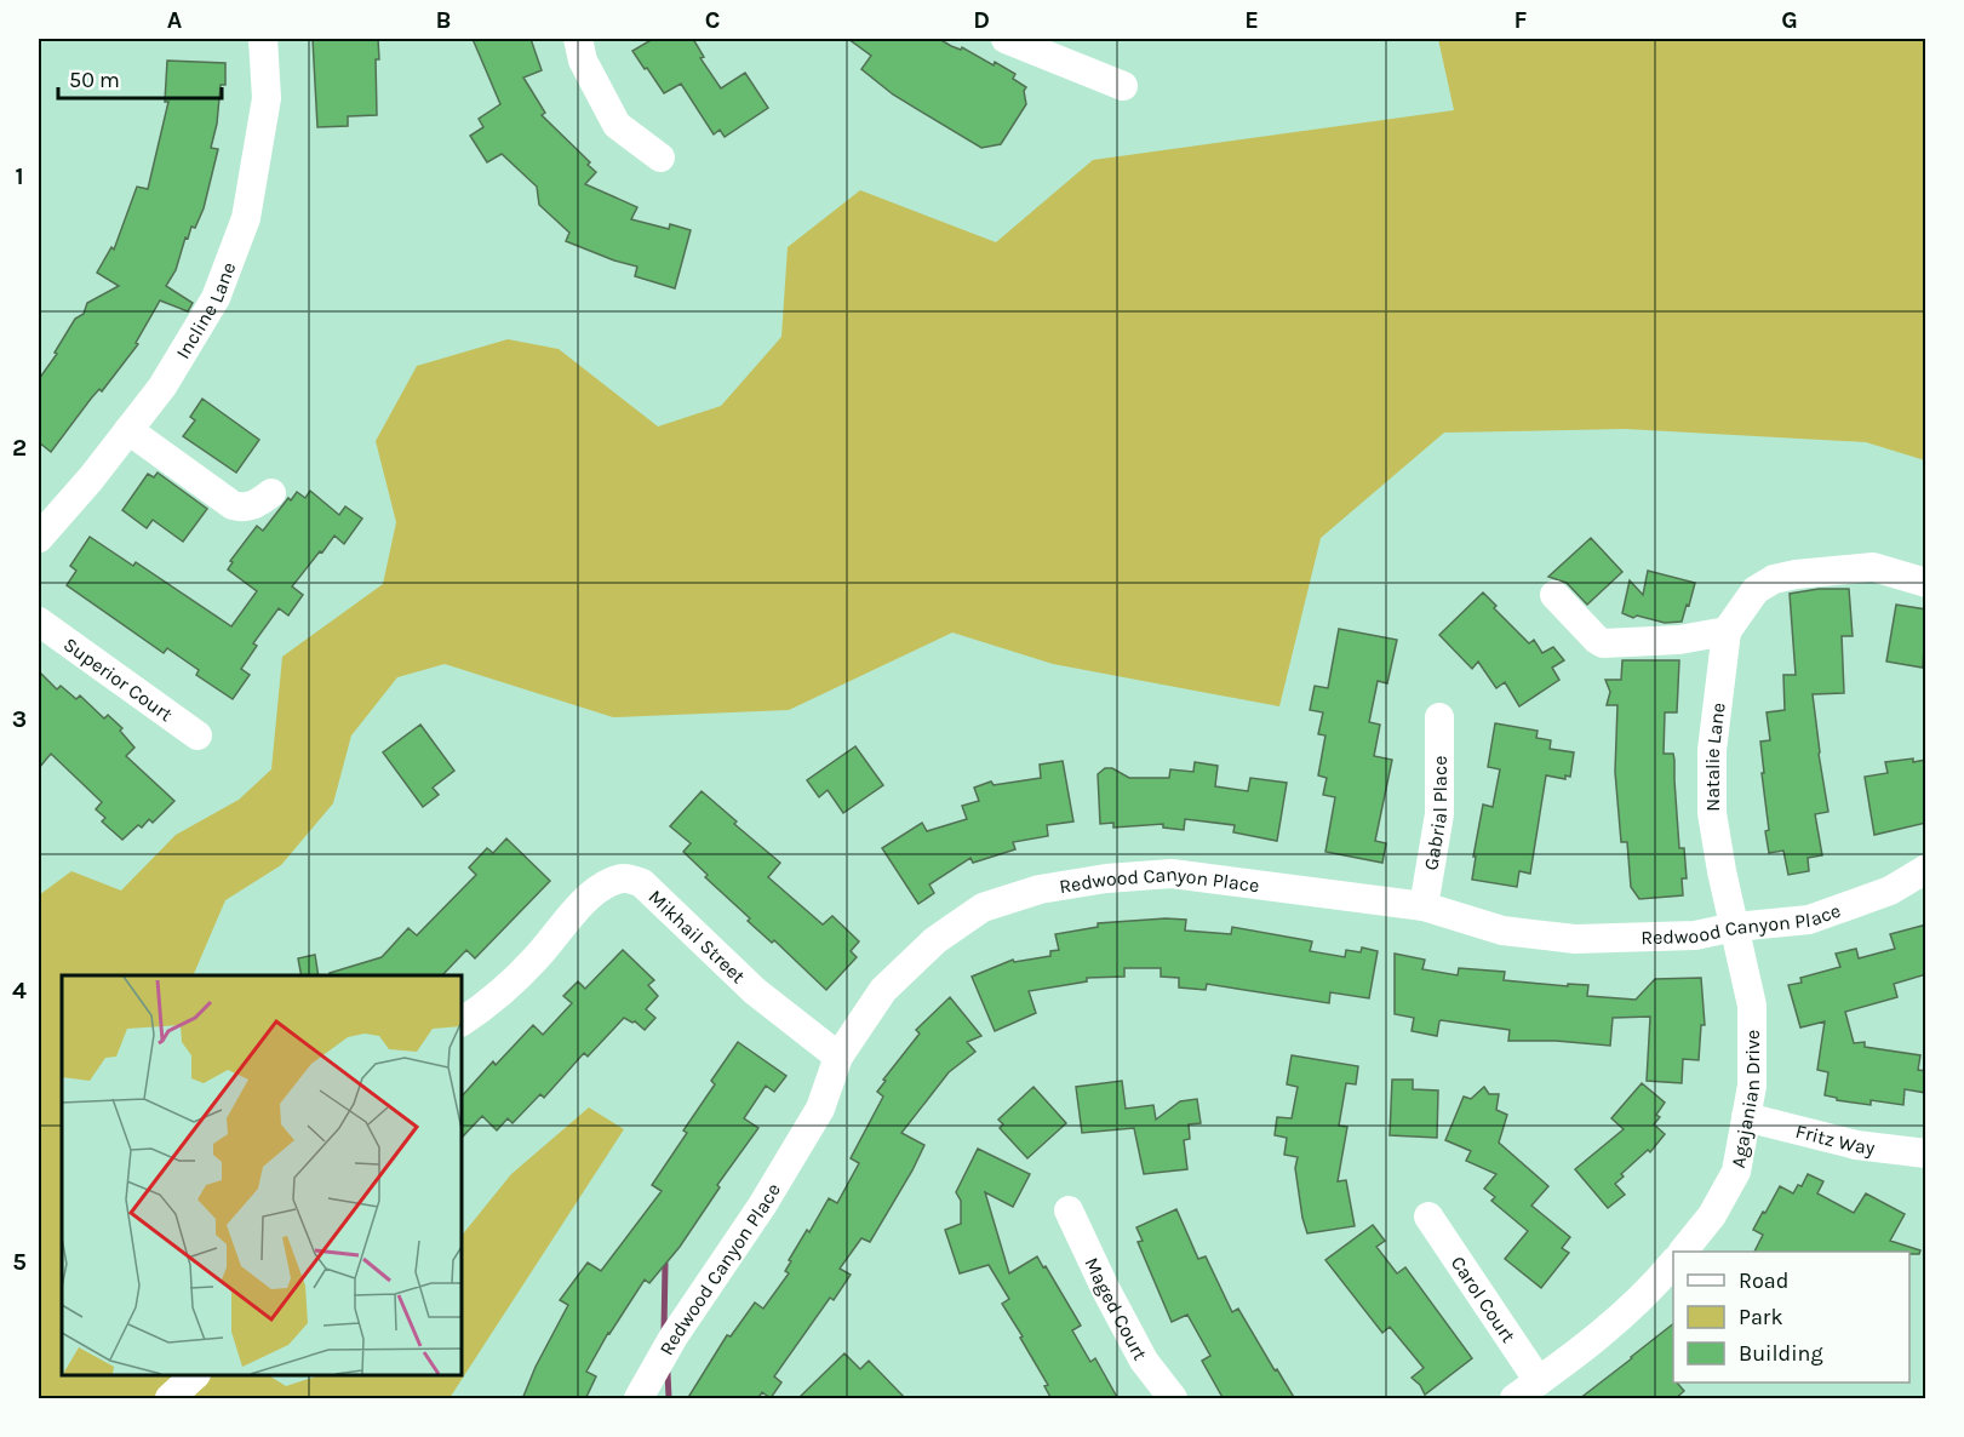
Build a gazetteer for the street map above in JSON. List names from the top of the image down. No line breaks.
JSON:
{"streets":{"street":["Incline Lane","Superior Court","Natalie Lane","Gabrial Place","Redwood Canyon Place","Mikhail Street","Agajanian Drive","Fritz Way","Carol Court","Maged Court"]},"crossings":[["Natalie Lane","Redwood Canyon Place"],["Natalie Lane","Agajanian Drive"],["Gabrial Place","Redwood Canyon Place"],["Redwood Canyon Place","Mikhail Street"],["Redwood Canyon Place","Agajanian Drive"],["Agajanian Drive","Fritz Way"]],"legend":["Road","Park","Building"],"scale_bar":"50 m","grid":{"columns":["A","B","C","D","E","F","G"],"rows":["1","2","3","4","5"]}}
